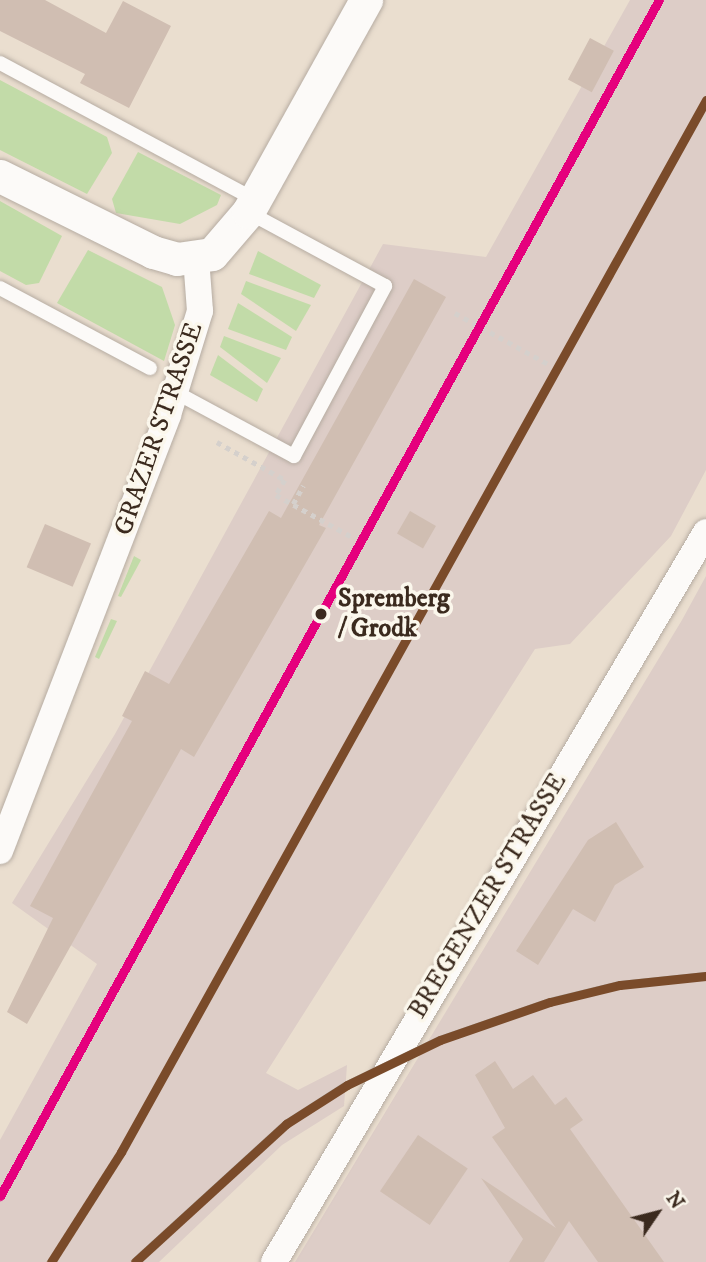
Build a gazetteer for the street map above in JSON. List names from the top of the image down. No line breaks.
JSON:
{"streets":{"street":["GRAZER STRASSE","BREGENZER STRASSE"]},"places":["Spremberg / Grodk"],"north":"top right"}
